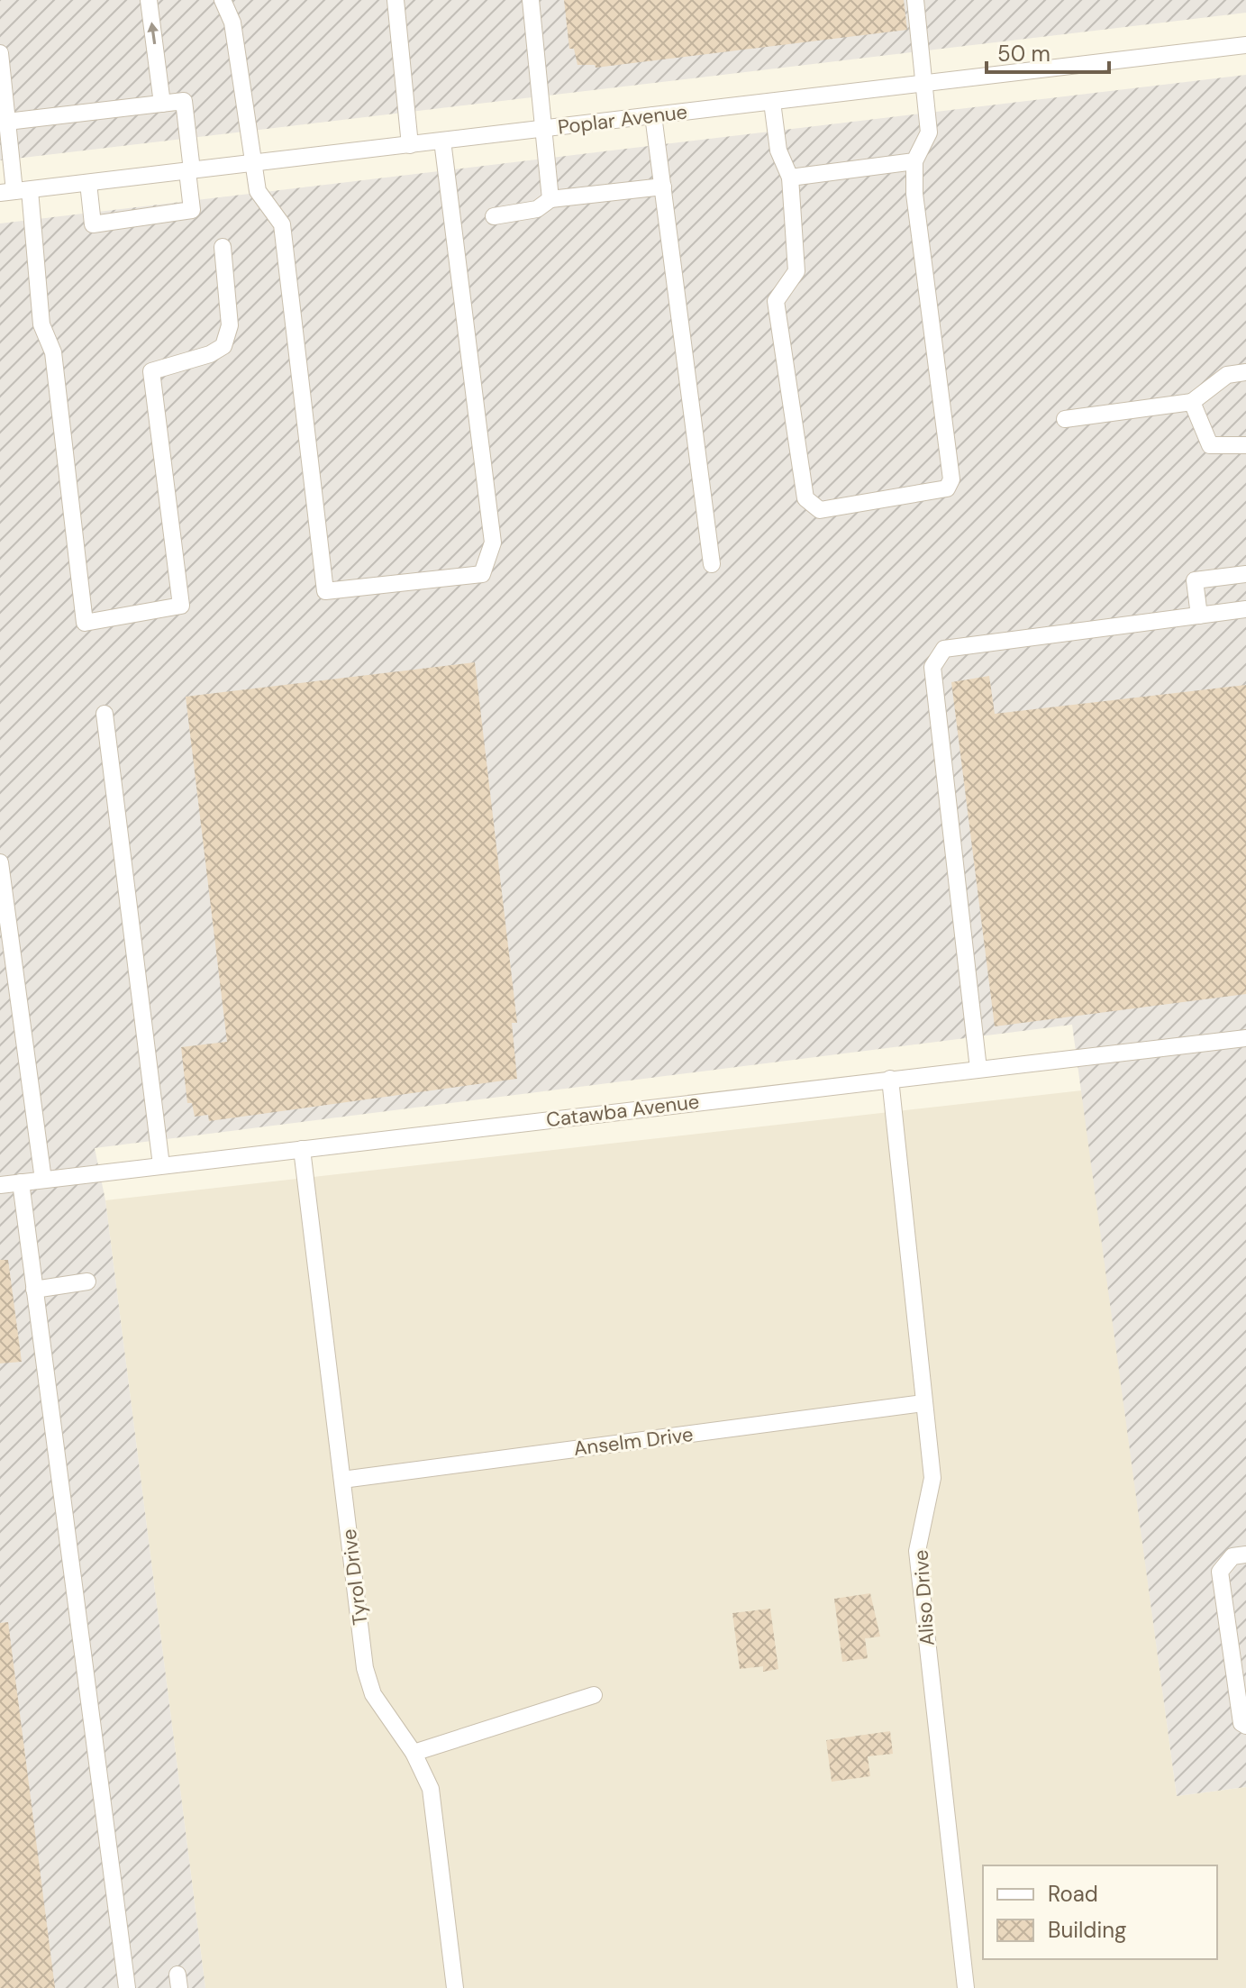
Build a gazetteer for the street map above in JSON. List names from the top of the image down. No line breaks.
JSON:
{"streets":{"street":["Poplar Avenue","Catawba Avenue","Anselm Drive","Tyrol Drive","Aliso Drive"]},"crossings":[["Catawba Avenue","Tyrol Drive"],["Catawba Avenue","Aliso Drive"],["Anselm Drive","Tyrol Drive"],["Anselm Drive","Aliso Drive"]],"legend":["Road","Building"],"scale_bar":"50 m"}
